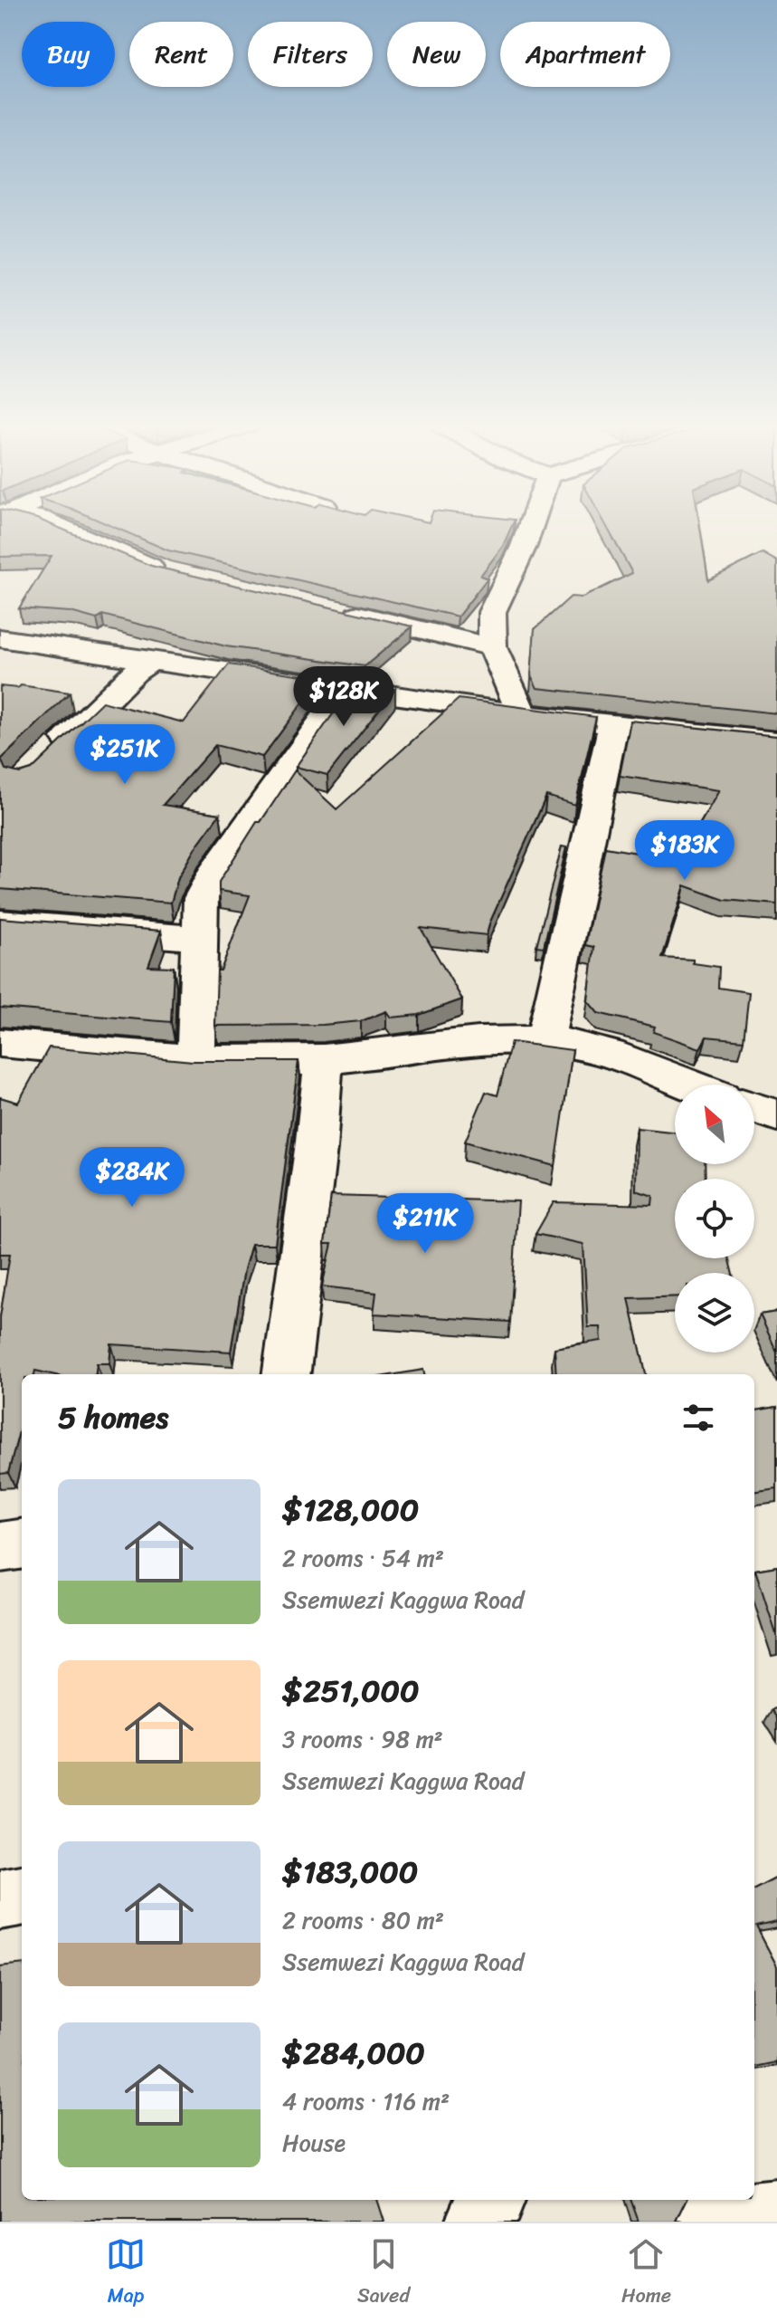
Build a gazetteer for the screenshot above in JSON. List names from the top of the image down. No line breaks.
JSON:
{"north":"top left","page":{"chip":["Buy","Rent","Filters","New","Apartment"],"price":["$128K","$251K","$183K","$284K","$211K"],"heading":"5 homes","list":[{"name":"$128,000","note":"2 rooms · 54 m² · Ssemwezi Kaggwa Road"},{"name":"$251,000","note":"3 rooms · 98 m² · Ssemwezi Kaggwa Road"},{"name":"$183,000","note":"2 rooms · 80 m² · Ssemwezi Kaggwa Road"},{"name":"$284,000","note":"4 rooms · 116 m² · House"}],"tabs":["Map","Saved","Home"]}}
